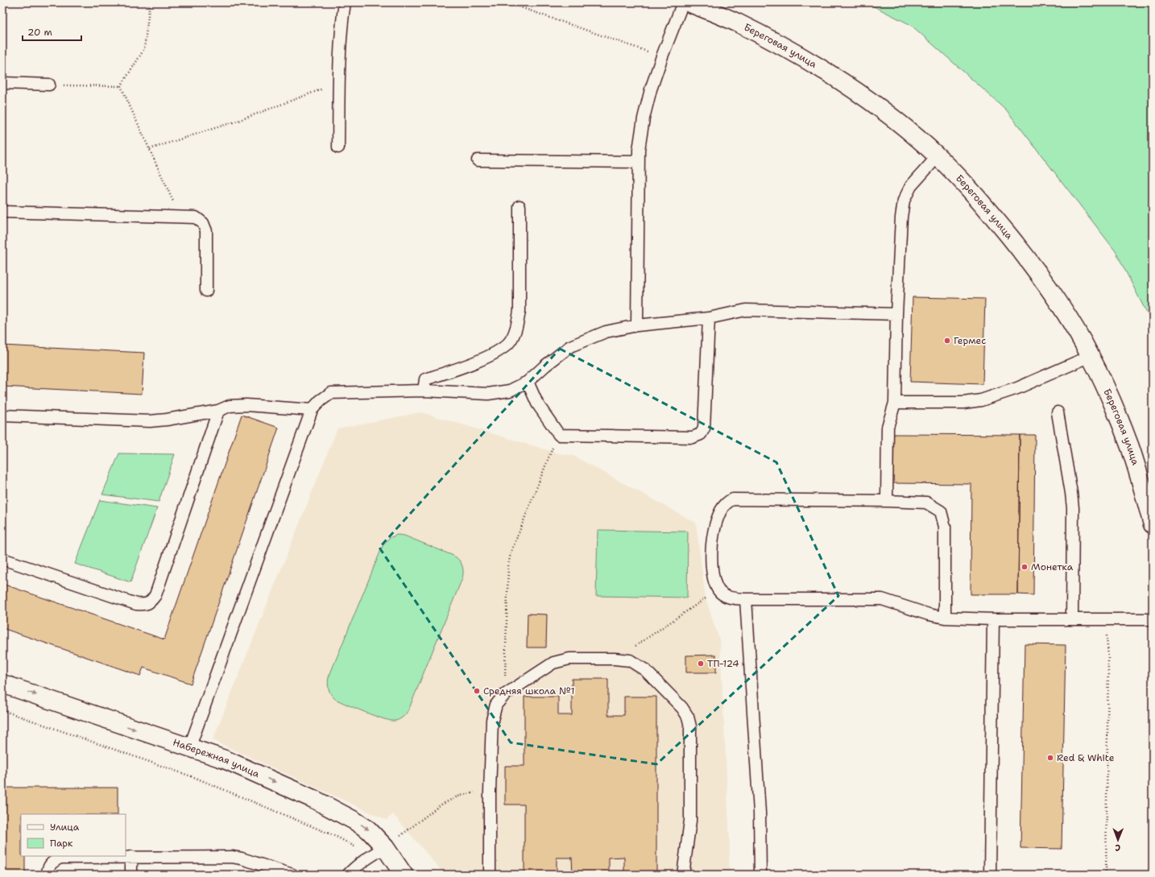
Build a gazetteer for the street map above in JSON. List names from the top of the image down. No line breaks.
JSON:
{"streets":{"main road":["Береговая улица","Набережная улица"]},"one_way":["Набережная улица"],"places":["Гермес","Монетка","ТП-124","Средняя школа №1","Red & White"],"legend":["Улица","Парк"],"scale_bar":"20 m","north":"bottom"}
